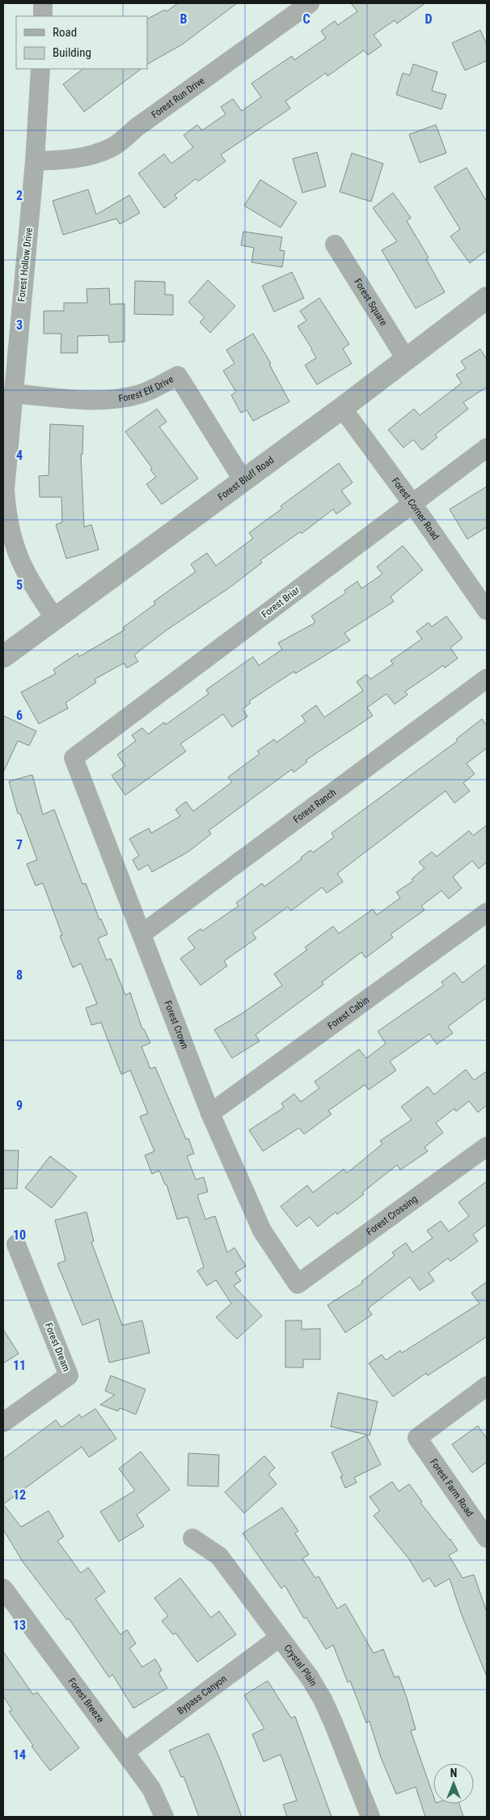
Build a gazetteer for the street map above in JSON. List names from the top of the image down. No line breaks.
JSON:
{"streets":{"street":["Forest Run Drive","Forest Hollow Drive","Forest Square","Forest Elf Drive","Forest Bluff Road","Forest Corner Road","Forest Briar","Forest Ranch","Forest Cabin","Forest Crown","Forest Crossing","Forest Dream","Forest Farm Road","Crystal Plain","Bypass Canyon","Forest Breeze"]},"crossings":[["Forest Run Drive","Forest Hollow Drive"],["Forest Hollow Drive","Forest Elf Drive"],["Forest Hollow Drive","Forest Bluff Road"],["Forest Square","Forest Bluff Road"],["Forest Elf Drive","Forest Bluff Road"],["Forest Bluff Road","Forest Corner Road"],["Forest Corner Road","Forest Briar"],["Forest Briar","Forest Crown"],["Forest Ranch","Forest Crown"],["Forest Cabin","Forest Crown"],["Forest Crown","Forest Crossing"],["Crystal Plain","Bypass Canyon"],["Bypass Canyon","Forest Breeze"]],"legend":["Road","Building"],"north":"top","grid":{"columns":["B","C","D"],"rows":["2","3","4","5","6","7","8","9","10","11","12","13","14"]}}
